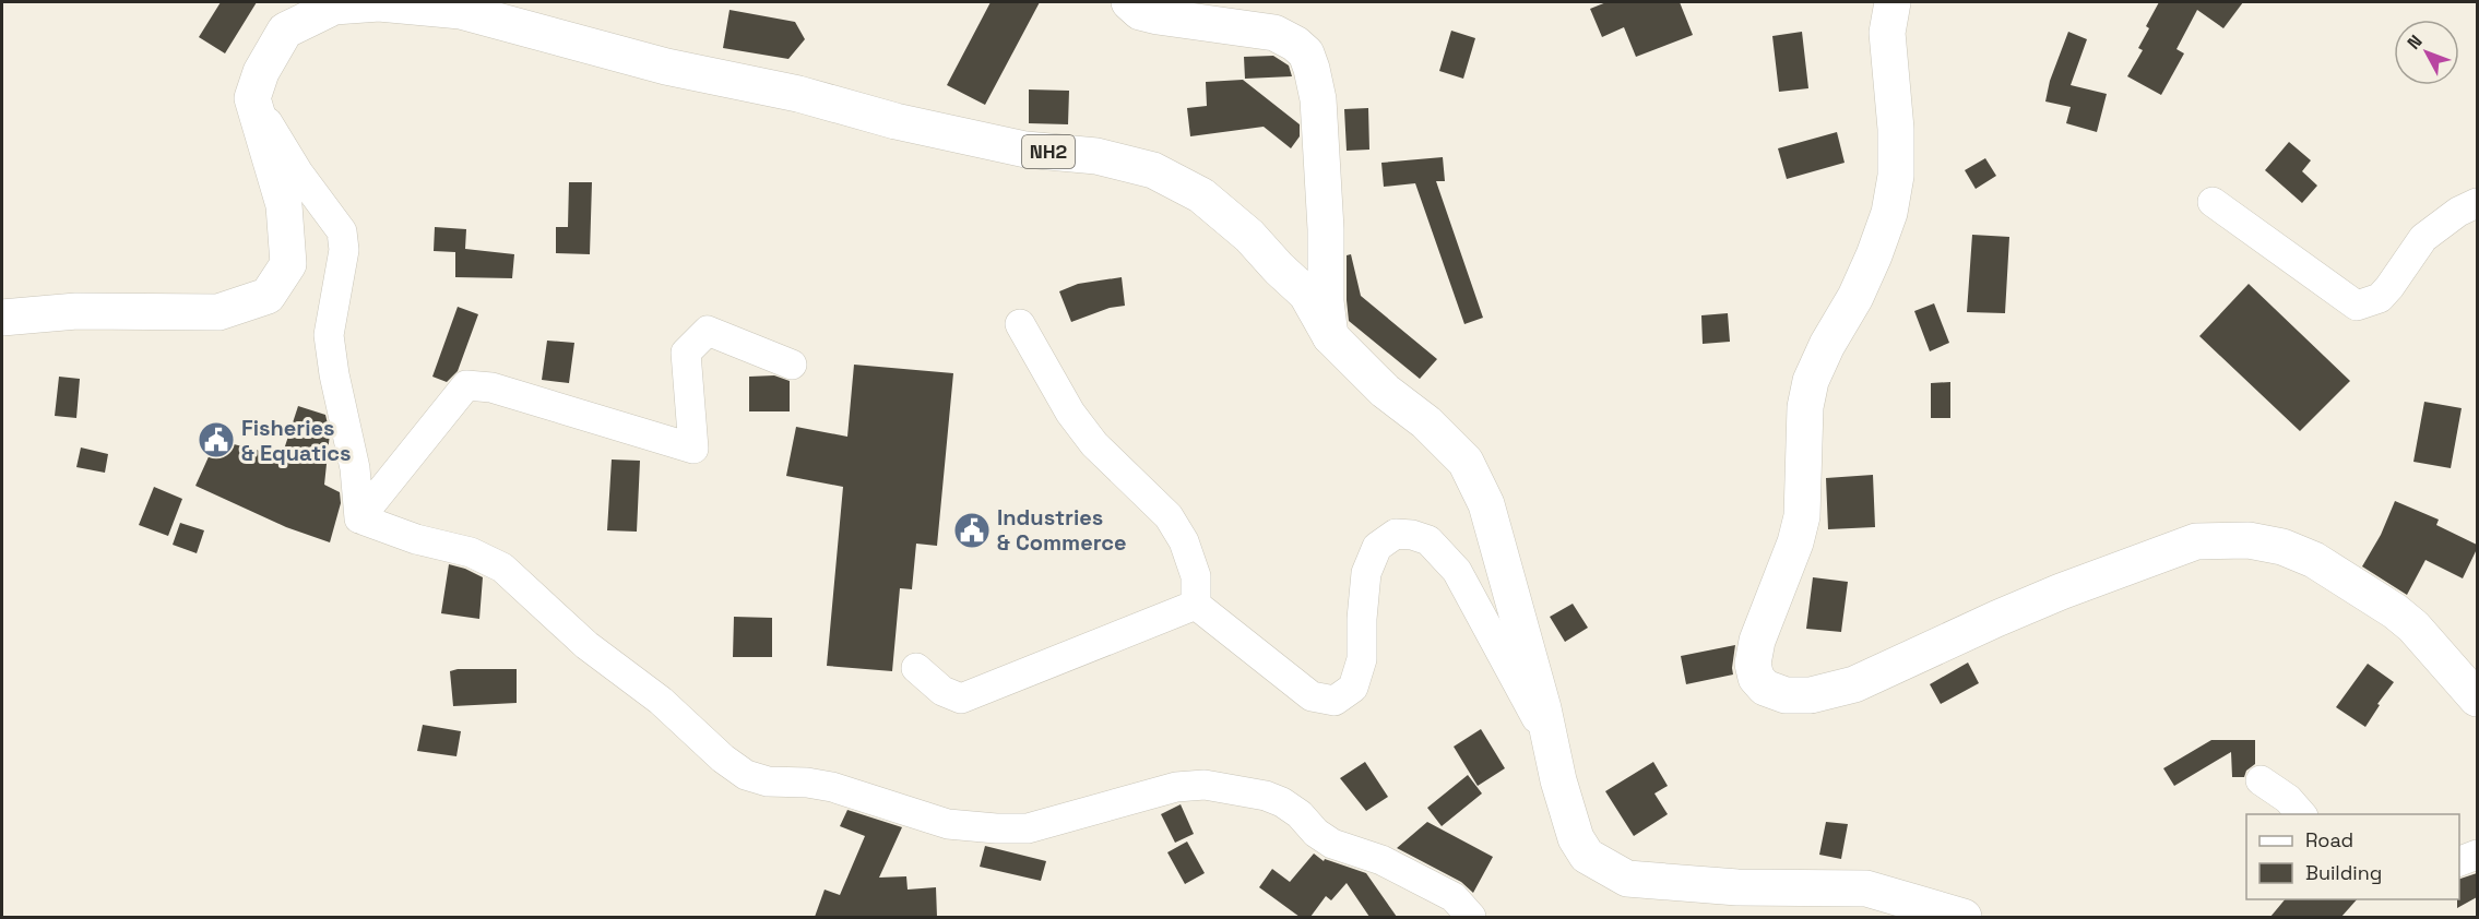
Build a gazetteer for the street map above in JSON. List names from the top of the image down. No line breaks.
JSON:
{"streets":{"main road":["NH2"]},"places":{"public building":["Fisheries & Equatics","Industries & Commerce"]},"legend":["Road","Building"],"north":"top left"}
